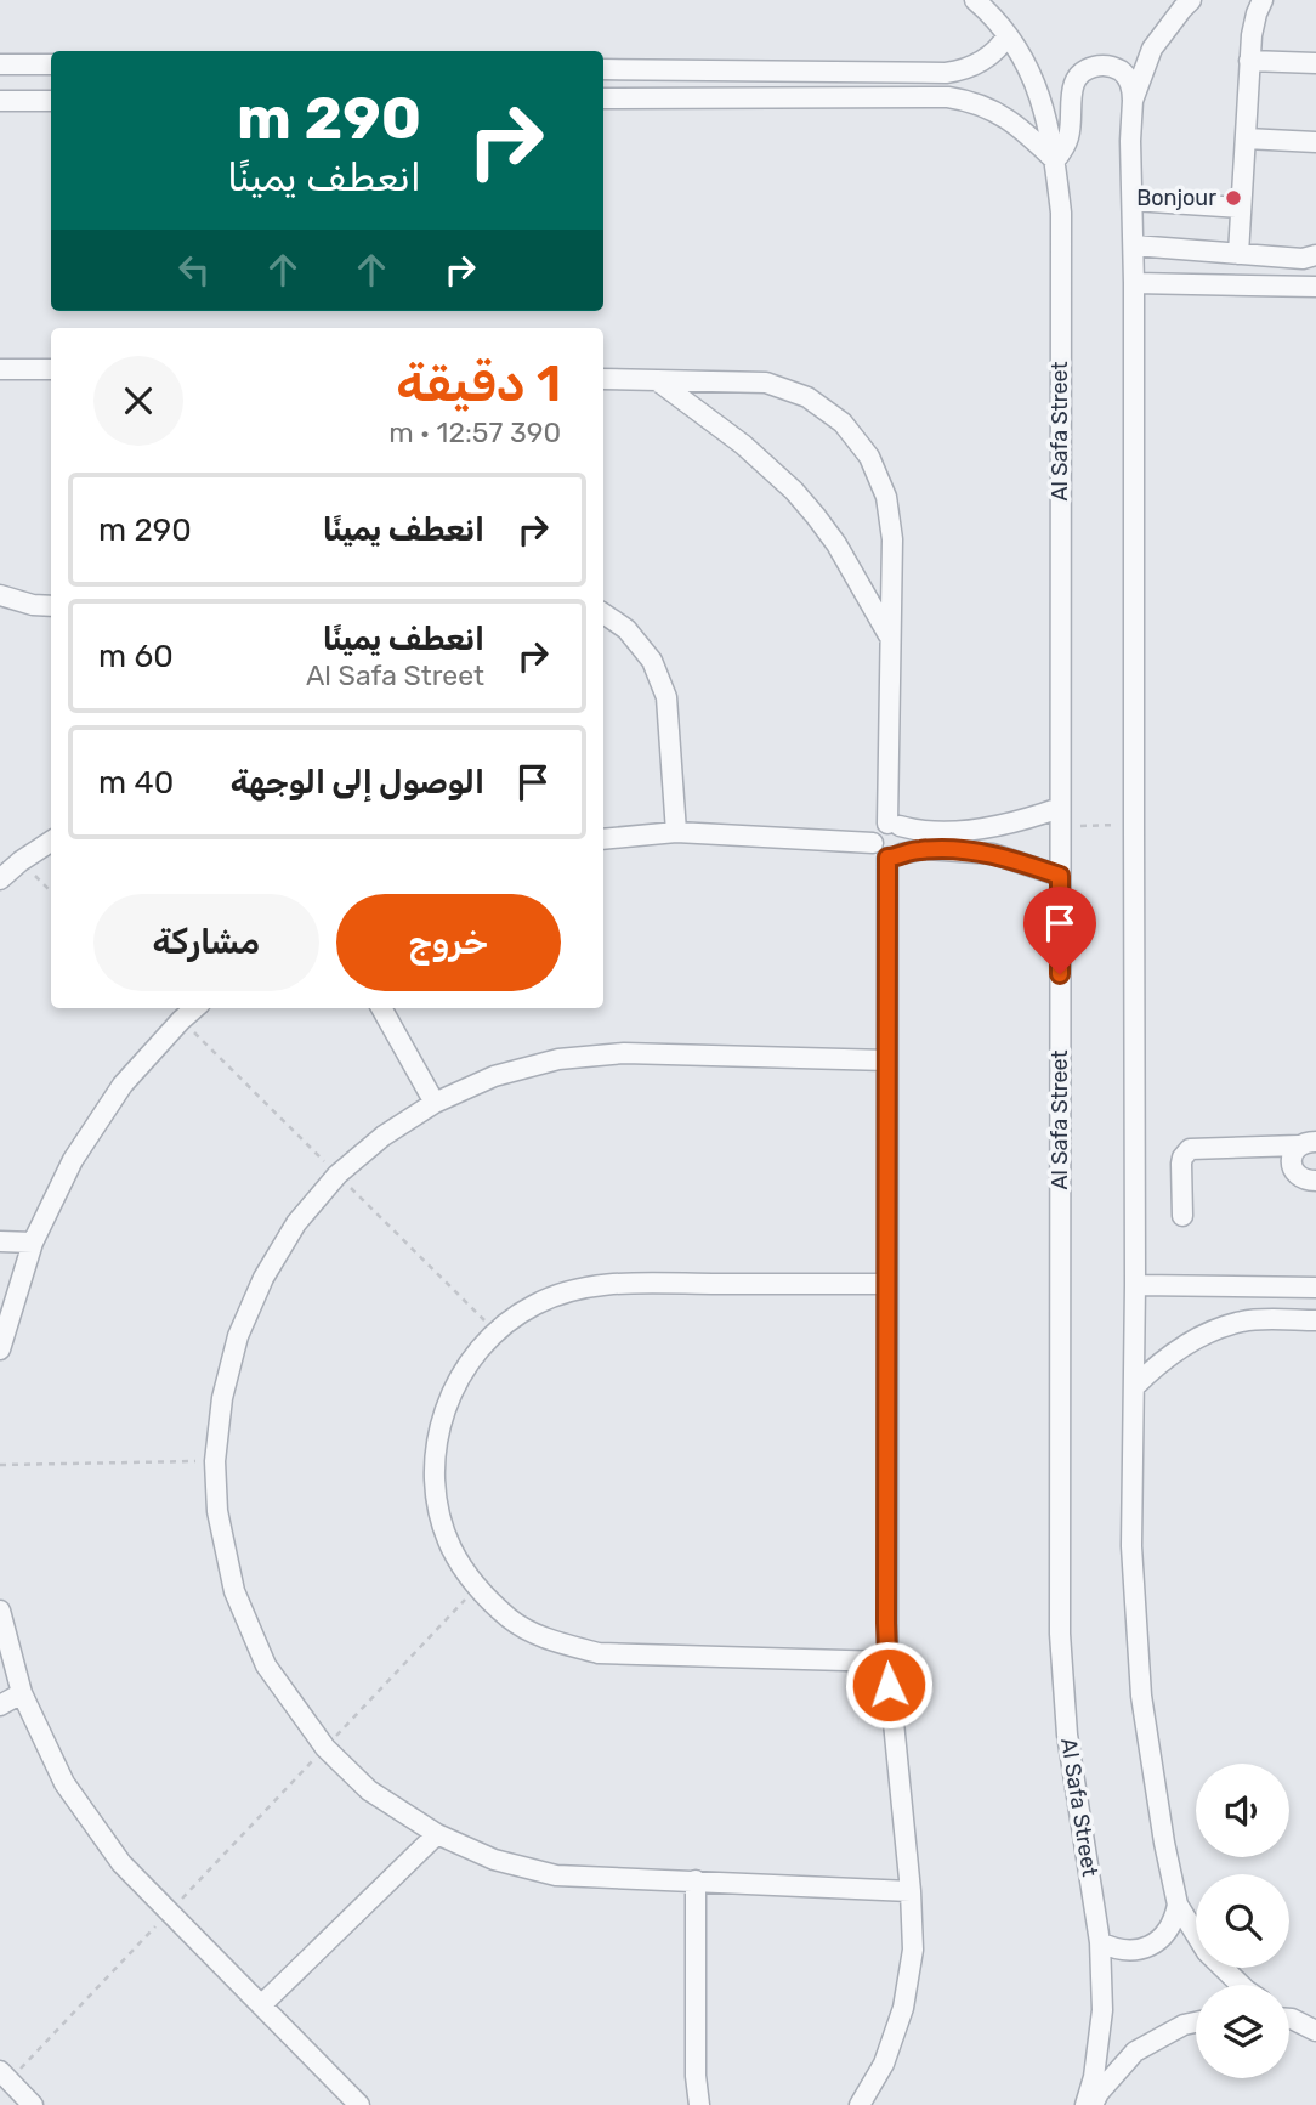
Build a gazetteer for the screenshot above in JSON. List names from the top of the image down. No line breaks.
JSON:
{"streets":{"street":["Al Safa Street"]},"places":["Bonjour"],"page":{"turn":["290 m","انعطف يمينًا"],"heading":["1 دقيقة","390 m · 12:57"],"list":[{"name":"انعطف يمينًا","value":"290 m"},{"name":"انعطف يمينًا","note":"Al Safa Street","value":"60 m"},{"name":"الوصول إلى الوجهة","value":"40 m"}],"buttons":["خروج","مشاركة"]}}
